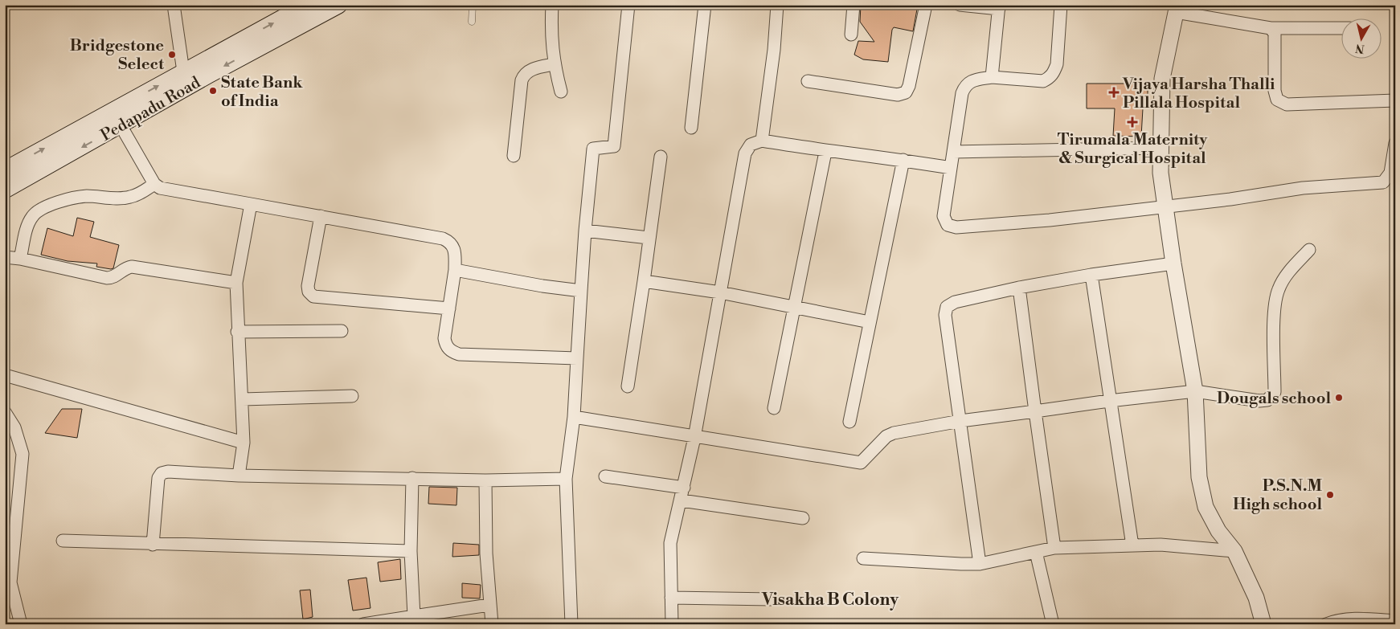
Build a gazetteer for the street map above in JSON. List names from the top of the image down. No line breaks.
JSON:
{"streets":{"main road":["Pedapadu Road"]},"districts":["Visakha B Colony"],"places":{"other":["Bridgestone Select","State Bank of India","Dougals school","P.S.N.M High school"],"health":["Vijaya Harsha Thalli Pillala Hospital","Tirumala Maternity & Surgical Hospital"]},"north":"bottom"}
